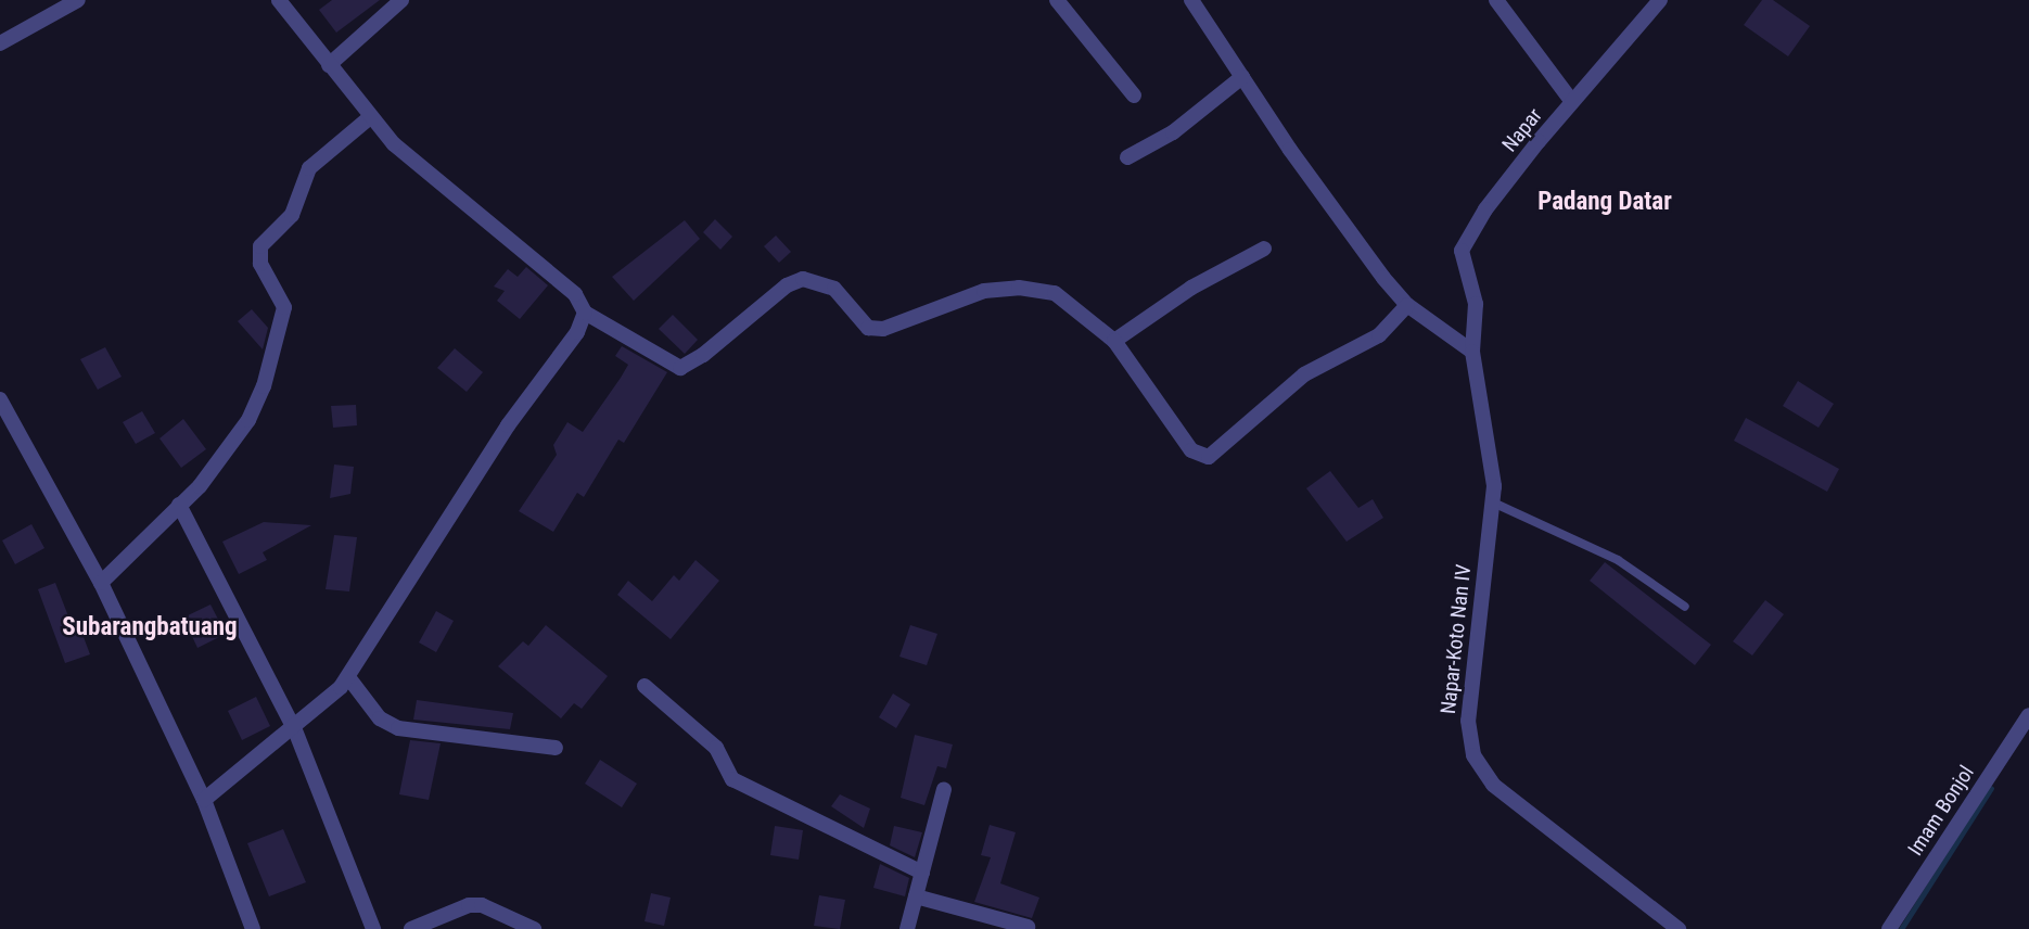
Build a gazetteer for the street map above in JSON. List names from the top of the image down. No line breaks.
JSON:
{"streets":{"street":["Napar","Napar-Koto Nan IV","Imam Bonjol"]},"crossings":[["Napar","Napar-Koto Nan IV"]],"districts":["Padang Datar","Subarangbatuang"]}
